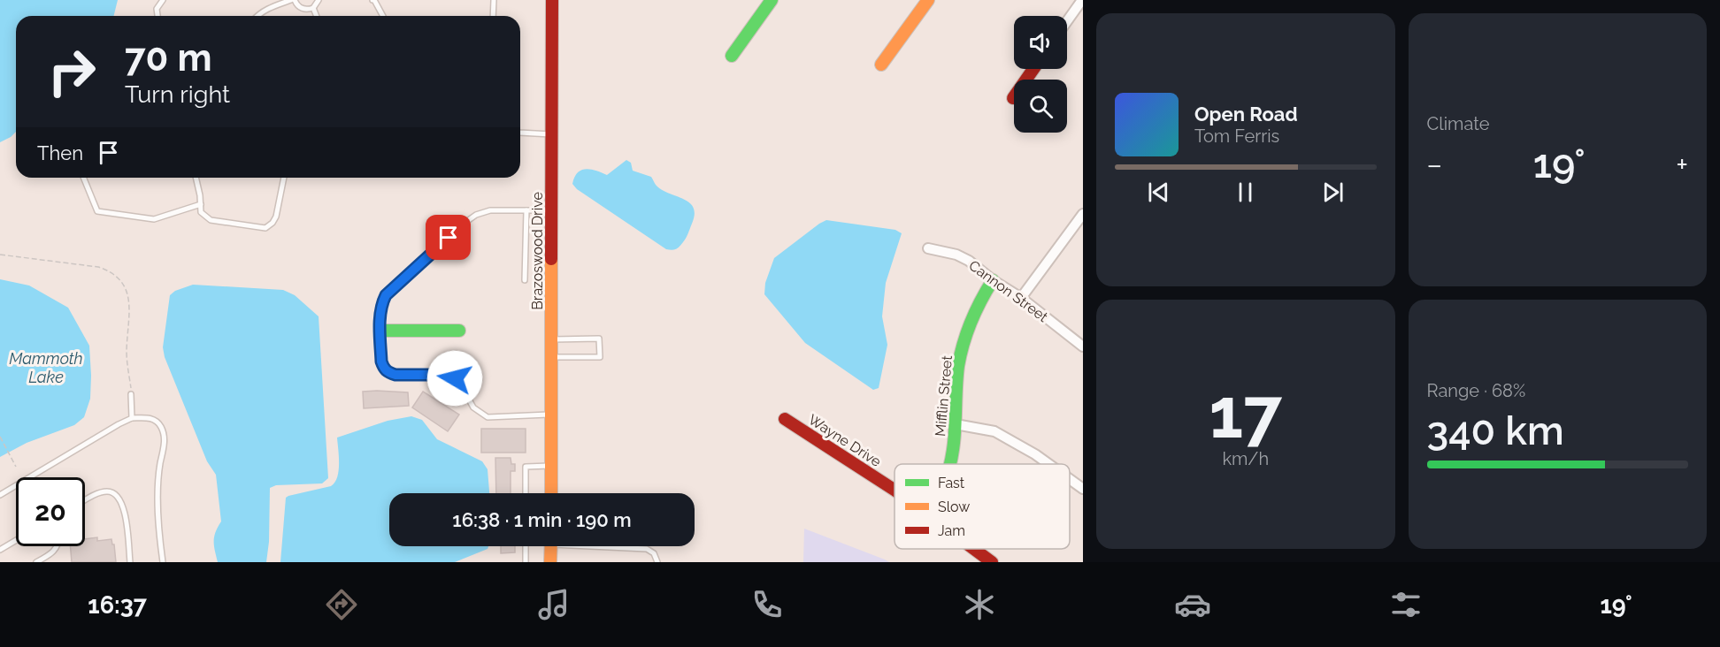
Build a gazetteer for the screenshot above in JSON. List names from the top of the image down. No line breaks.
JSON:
{"streets":{"street":["Brazoswood Drive","Cannon Street","Mifflin Street","Wayne Drive"]},"crossings":[["Cannon Street","Mifflin Street"]],"water":["Mammoth Lake"],"legend":["Fast","Slow","Jam"],"page":{"tile":["Climate",["17","km/h"],["Range · 68%","340 km"]],"turn":["70 m","Turn right"],"song":["Open Road","Tom Ferris"],"then":"Then","heat":["−","19°","+"],"limit":"20","trip":"16:38 · 1 min · 190 m","tabs":["16:37","19°"]}}
